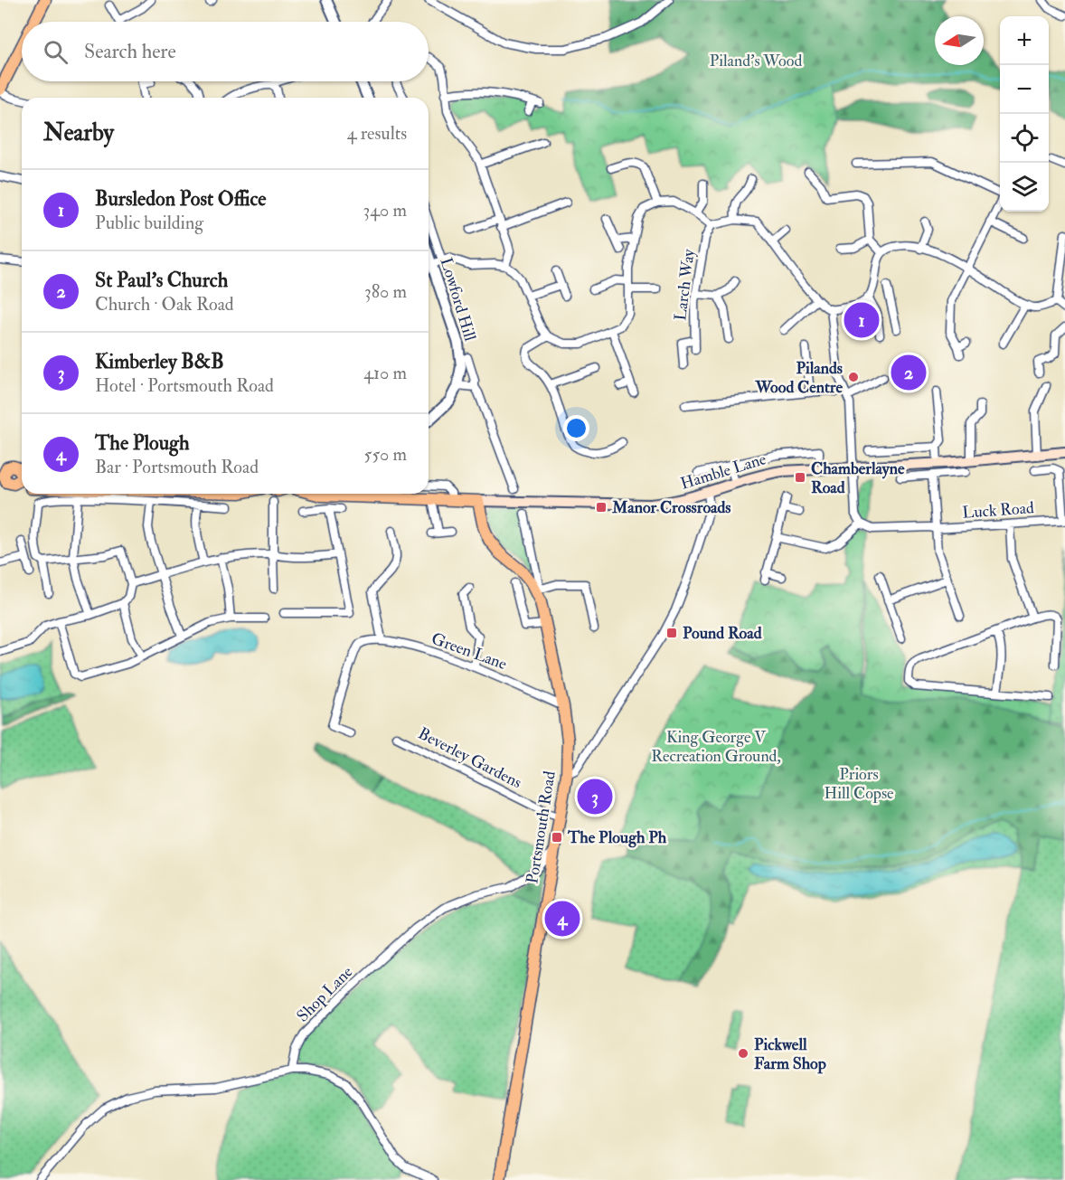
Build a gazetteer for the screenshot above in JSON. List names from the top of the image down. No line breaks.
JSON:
{"streets":{"main road":["Hamble Lane","Portsmouth Road"],"street":["Larch Way","Lowford Hill","Luck Road","Green Lane","Beverley Gardens","Shop Lane"]},"crossings":[["Hamble Lane","Portsmouth Road"],["Green Lane","Portsmouth Road"],["Beverley Gardens","Portsmouth Road"],["Portsmouth Road","Shop Lane"]],"parks":["Piland's Wood","King George V Recreation Ground,","Priors Hill Copse"],"places":{"other":["Pilands Wood Centre","Pickwell Farm Shop"],"transit":["Chamberlayne Road","Manor Crossroads","Pound Road","The Plough Ph"]},"north":"left","page":{"map_buttons":["+","−"],"search":"Search here","heading":["Nearby","4 results"],"list":[{"mark":"1","name":"Bursledon Post Office","note":"Public building","value":"340 m"},{"mark":"2","name":"St Paul’s Church","note":"Church · Oak Road","value":"380 m"},{"mark":"3","name":"Kimberley B&B","note":"Hotel · Portsmouth Road","value":"410 m"},{"mark":"4","name":"The Plough","note":"Bar · Portsmouth Road","value":"550 m"}],"pins":["1","2","3","4"]}}
